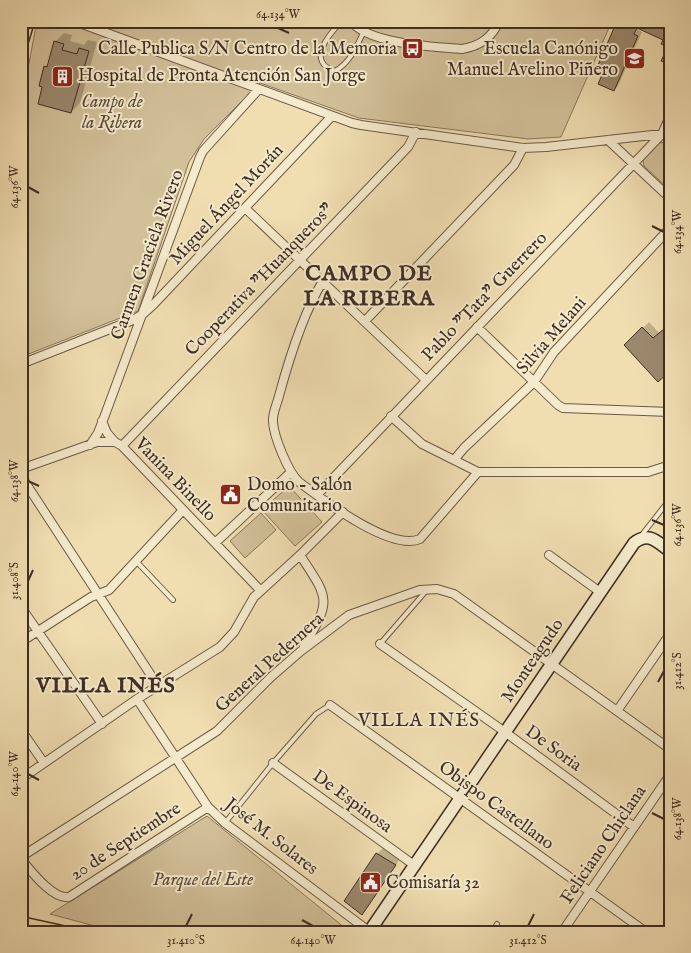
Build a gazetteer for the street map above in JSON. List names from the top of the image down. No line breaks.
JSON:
{"streets":{"street":["Miguel Ángel Morán","Carmen Graciela Rivero","Cooperativa \"Huanqueros\"","Pablo \"Tata\" Guerrero","Silvia Melani","Vanina Binello","Monteagudo","General Pedernera","De Soria","De Espinosa","Obispo Castellano","José M. Solares","20 de Septiembre","Feliciano Chiclana"]},"crossings":[["Miguel Ángel Morán","Carmen Graciela Rivero"],["Carmen Graciela Rivero","Vanina Binello"],["Cooperativa \"Huanqueros\"","Vanina Binello"],["Monteagudo","De Soria"],["Monteagudo","De Espinosa"],["Monteagudo","Obispo Castellano"],["Monteagudo","José M. Solares"],["General Pedernera","José M. Solares"],["General Pedernera","20 de Septiembre"],["De Soria","Feliciano Chiclana"],["Obispo Castellano","Feliciano Chiclana"],["José M. Solares","20 de Septiembre"]],"districts":["CAMPO DE LA RIBERA","VILLA INÉS","VILLA INÉS"],"parks":["Campo de la Ribera","Parque del Este"],"places":{"bus stop":["Calle Publica S/N Centro de la Memoria"],"school or university":["Escuela Canónigo Manuel Avelino Piñero"],"building":["Hospital de Pronta Atención San Jorge"],"public building":["Domo - Salón Comunitario","Comisaría 32"]},"coordinates":["64.134°W","64.136°W","64.138°W","31.408°S","31.412°S","64.140°W","31.410°S"]}
